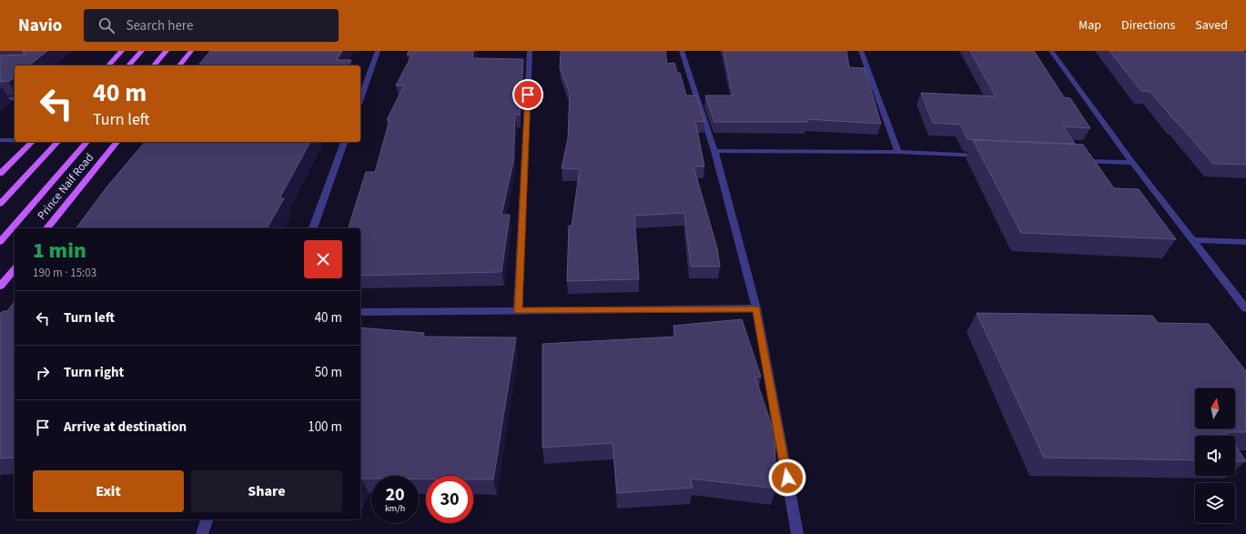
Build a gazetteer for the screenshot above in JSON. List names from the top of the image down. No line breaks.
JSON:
{"streets":{"main road":["Prince Naif Road"]},"north":"top","page":{"header":"Navio","search":"Search here","nav":["Map","Directions","Saved"],"turn":["40 m","Turn left"],"heading":["1 min","190 m · 15:03"],"list":[{"name":"Turn left","value":"40 m"},{"name":"Turn right","value":"50 m"},{"name":"Arrive at destination","value":"100 m"}],"buttons":["Exit","Share"],"speed":"20 km/h","limit":"30"}}
